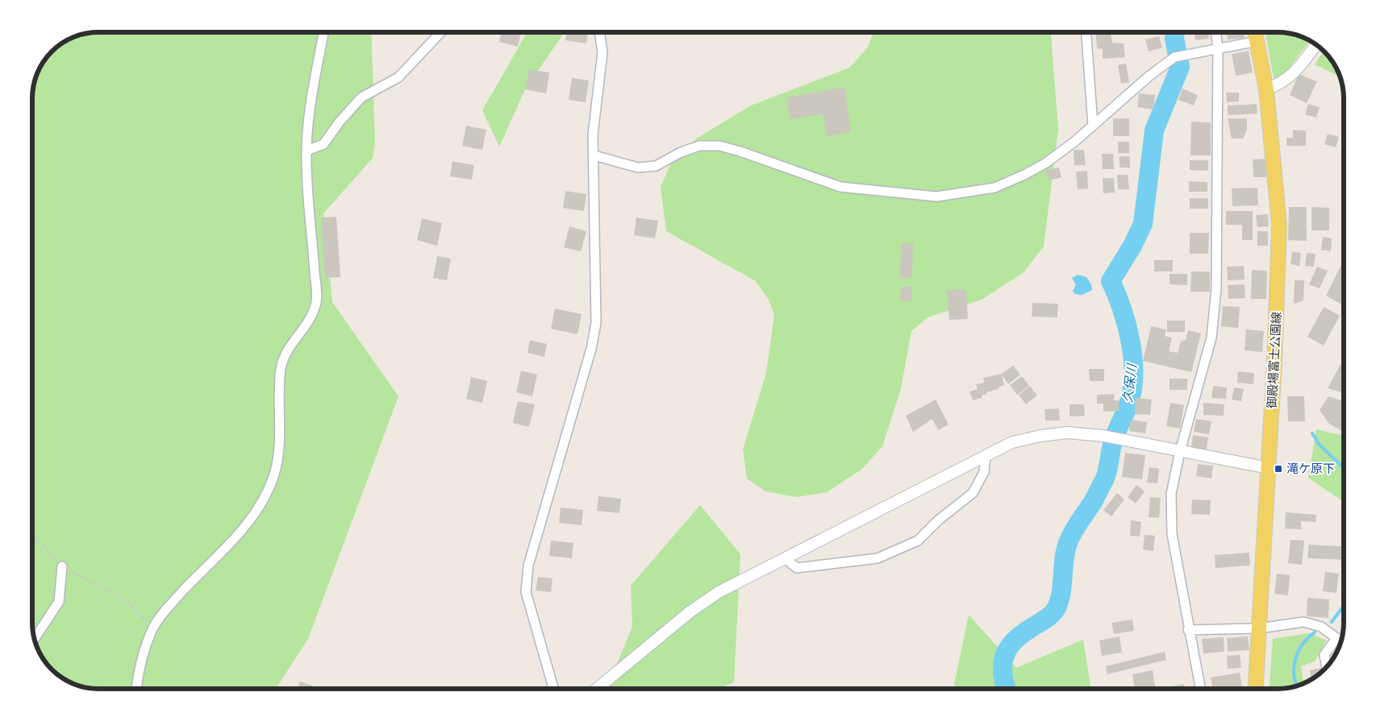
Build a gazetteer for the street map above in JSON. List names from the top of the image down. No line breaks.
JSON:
{"streets":{"main road":["御殿場富士公園線"]},"water":["久保川"],"places":{"transit":["滝ケ原下"]}}
